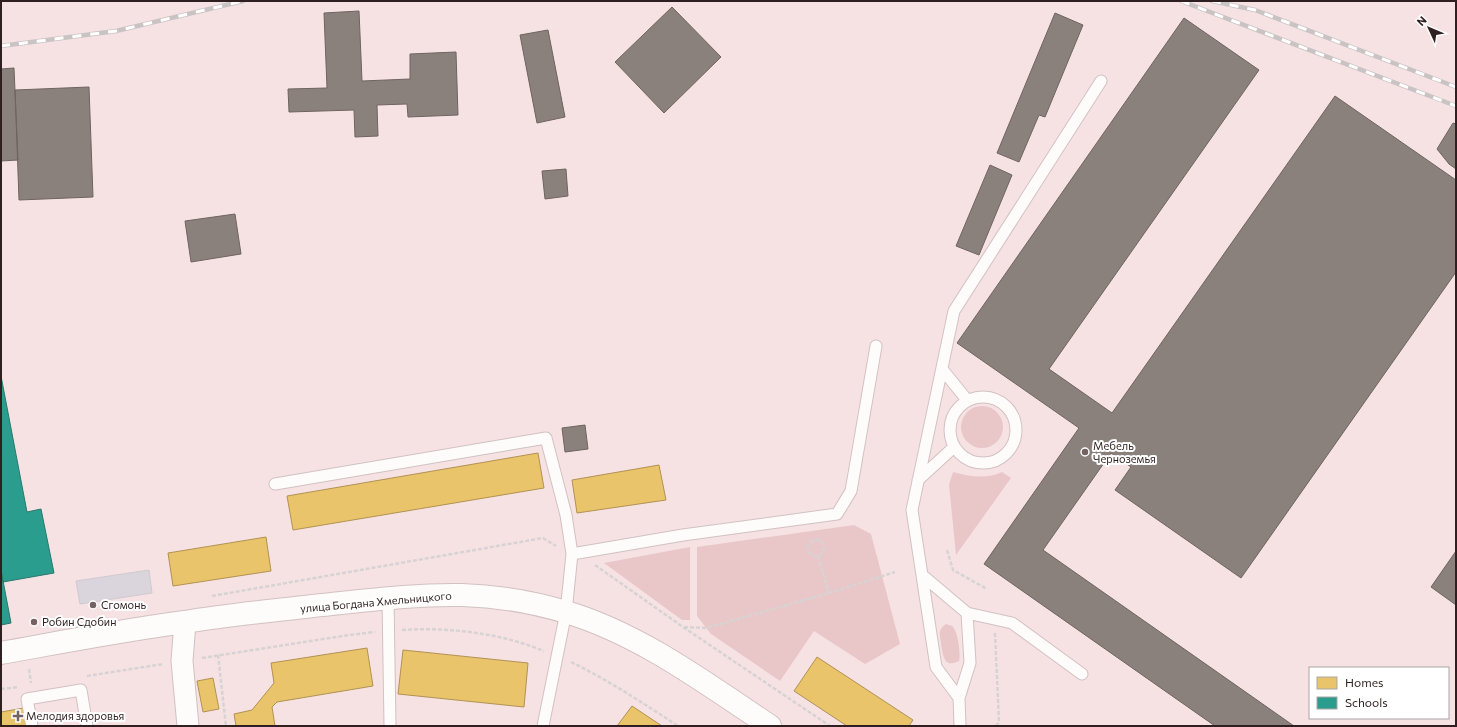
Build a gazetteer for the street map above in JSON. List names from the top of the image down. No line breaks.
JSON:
{"streets":{"main road":["улица Богдана Хмельницкого"]},"places":{"other":["Мебель Черноземья","Сгомонь","Робин Сдобин"],"health":["Мелодия здоровья"]},"legend":["Homes","Schools"],"north":"top left"}
